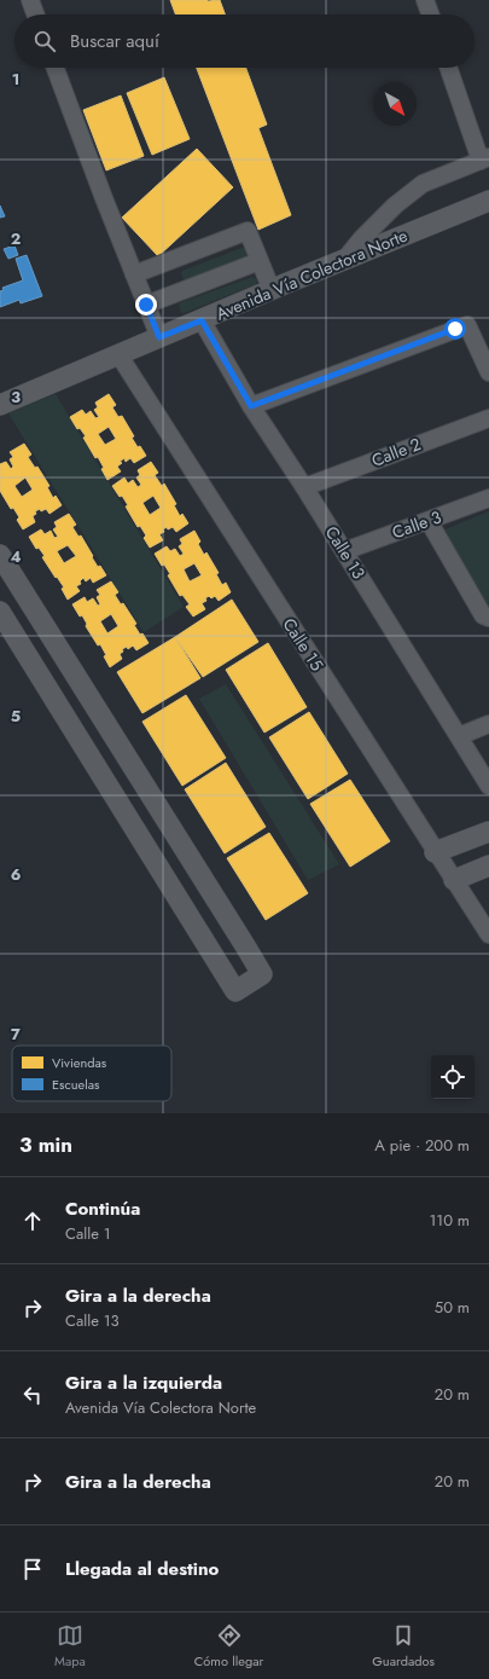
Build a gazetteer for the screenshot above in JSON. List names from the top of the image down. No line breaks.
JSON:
{"streets":{"street":["Avenida Vía Colectora Norte","Calle 2","Calle 3","Calle 13","Calle 15"]},"crossings":[["Avenida Vía Colectora Norte","Calle 13"],["Avenida Vía Colectora Norte","Calle 15"],["Calle 2","Calle 13"],["Calle 3","Calle 13"]],"legend":["Viviendas","Escuelas"],"north":"bottom right","page":{"search":"Buscar aquí","heading":["3 min","A pie · 200 m"],"list":[["Continúa","Calle 1","110 m"],["Gira a la derecha","Calle 13","50 m"],["Gira a la izquierda","Avenida Vía Colectora Norte","20 m"],["Gira a la derecha","20 m"],"Llegada al destino"],"nav":["Mapa","Cómo llegar","Guardados"]},"grid":{"rows":["1","2","3","4","5","6","7"]}}
